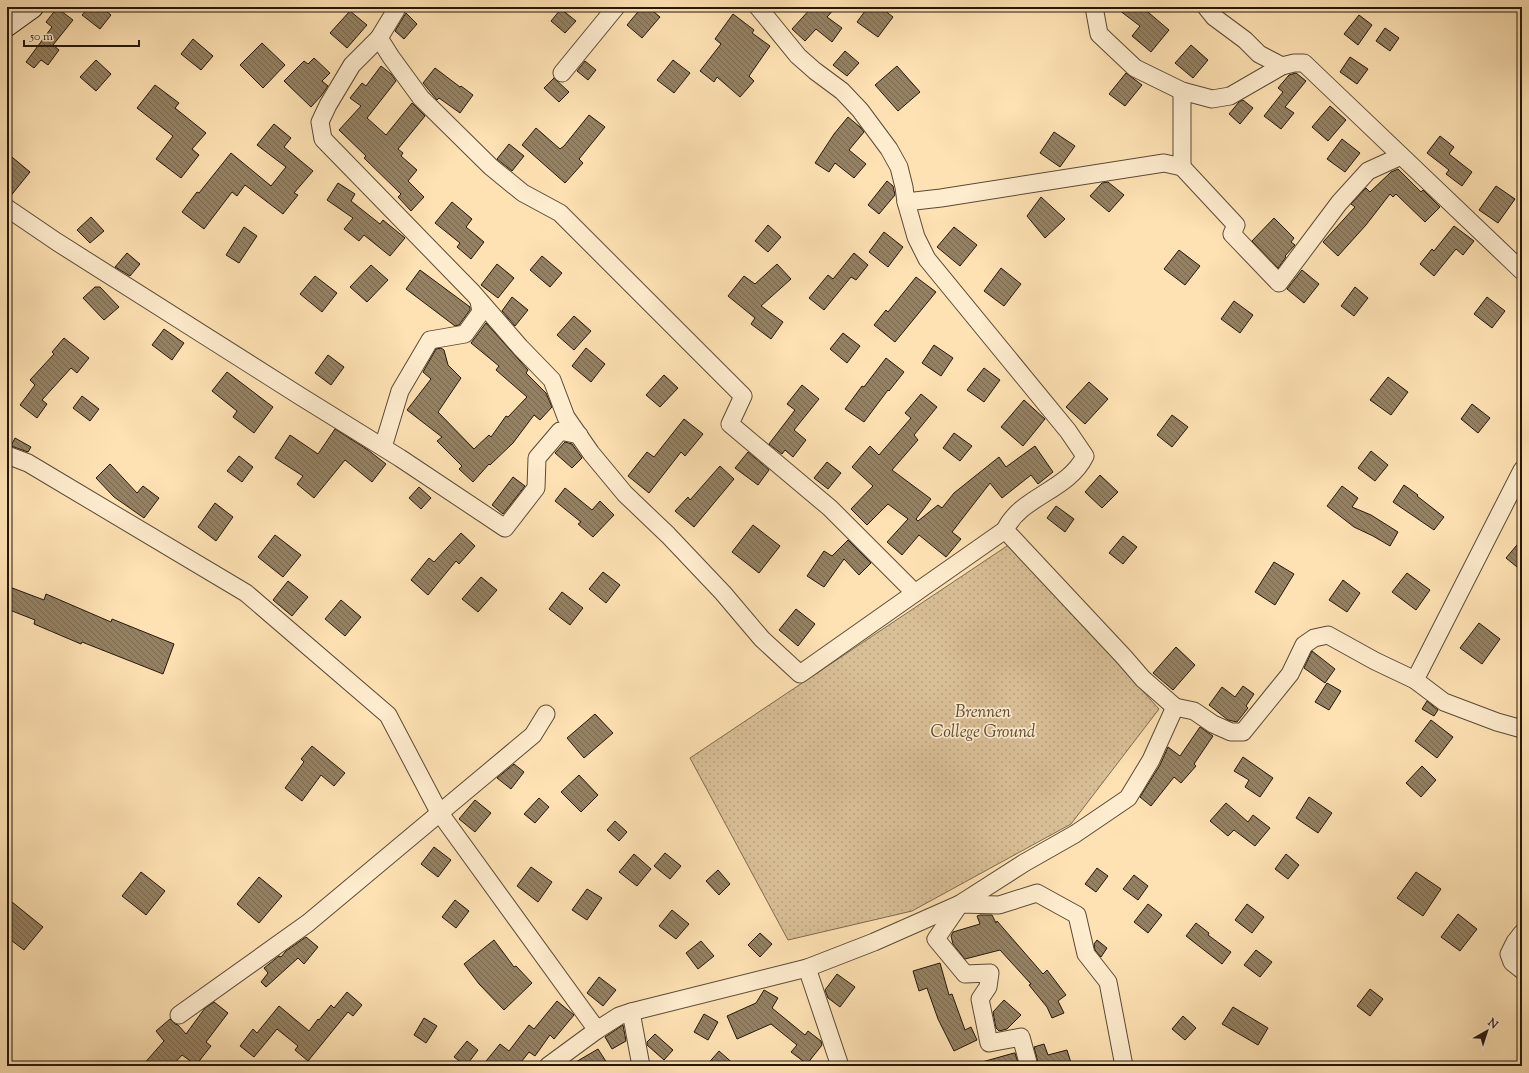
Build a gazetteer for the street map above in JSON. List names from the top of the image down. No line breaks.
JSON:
{"parks":["Brennen College Ground"],"scale_bar":"50 m","north":"top right"}
